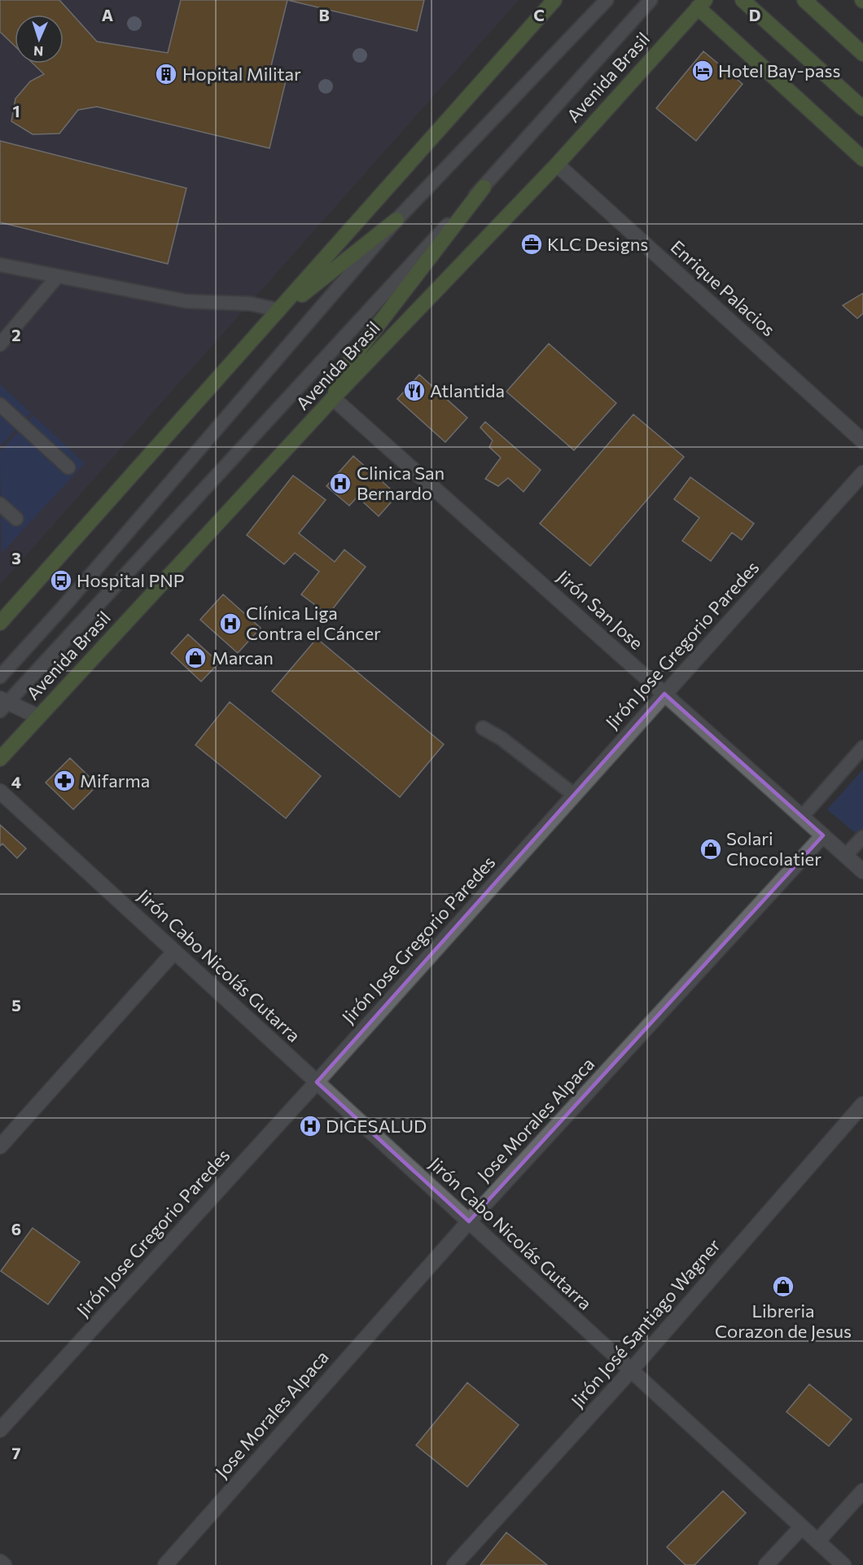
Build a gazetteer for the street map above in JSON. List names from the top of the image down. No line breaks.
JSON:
{"streets":{"main road":["Avenida Brasil"],"street":["Enrique Palacios","Jirón San Jose","Jirón Jose Gregorio Paredes","Jirón Cabo Nicolás Gutarra","Jose Morales Alpaca","Jirón José Santiago Wagner"]},"crossings":[["Avenida Brasil","Enrique Palacios"],["Avenida Brasil","Jirón San Jose"],["Jirón San Jose","Jirón Jose Gregorio Paredes"],["Jirón San Jose","Jose Morales Alpaca"],["Jirón Jose Gregorio Paredes","Jirón Cabo Nicolás Gutarra"],["Jirón Cabo Nicolás Gutarra","Jose Morales Alpaca"],["Jirón Cabo Nicolás Gutarra","Jirón José Santiago Wagner"]],"places":{"hotel":["Hotel Bay-pass"],"building":["Hopital Militar"],"office":["KLC Designs"],"restaurant":["Atlantida"],"hospital":["Clinica San Bernardo","Clínica Liga Contra el Cáncer","DIGESALUD"],"bus stop":["Hospital PNP"],"shop":["Marcan","Solari Chocolatier","Libreria Corazon de Jesus"],"pharmacy":["Mifarma"]},"north":"bottom","grid":{"columns":["A","B","C","D"],"rows":["1","2","3","4","5","6","7"]}}
